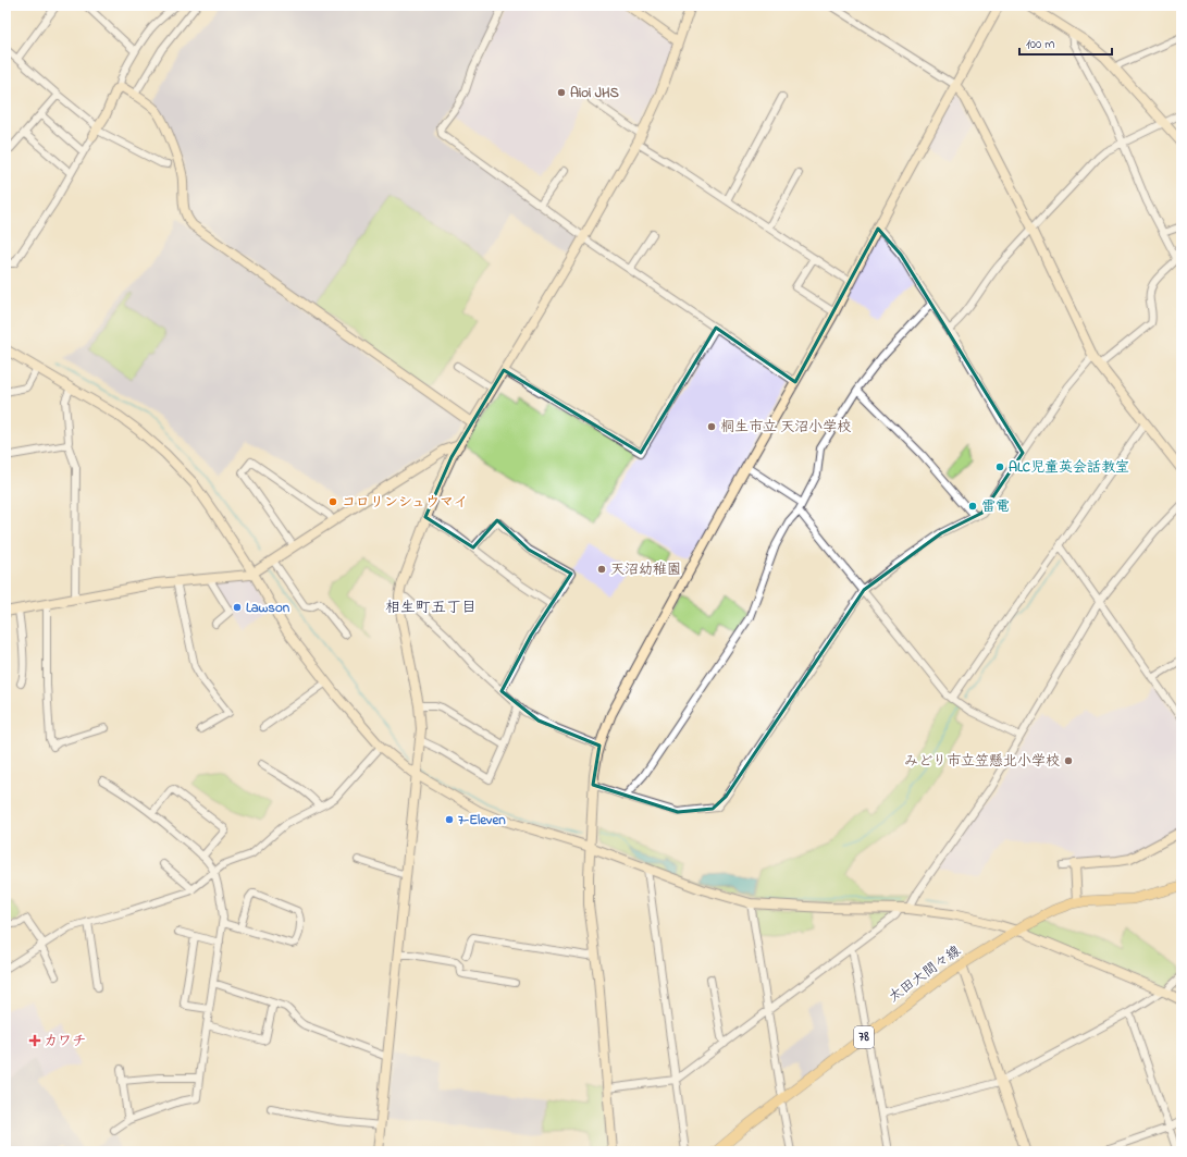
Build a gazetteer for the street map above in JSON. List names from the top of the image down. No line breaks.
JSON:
{"streets":{"main road":["太田大間々線","78"]},"districts":["相生町五丁目"],"places":{"other":["Aioi JHS","桐生市立 天沼小学校","ALC児童英会話教室","コロリンシュウマイ","雷電","天沼幼稚園","Lawson","みどり市立笠懸北小学校","7-Eleven"],"health":["カワチ"]},"scale_bar":"100 m"}
